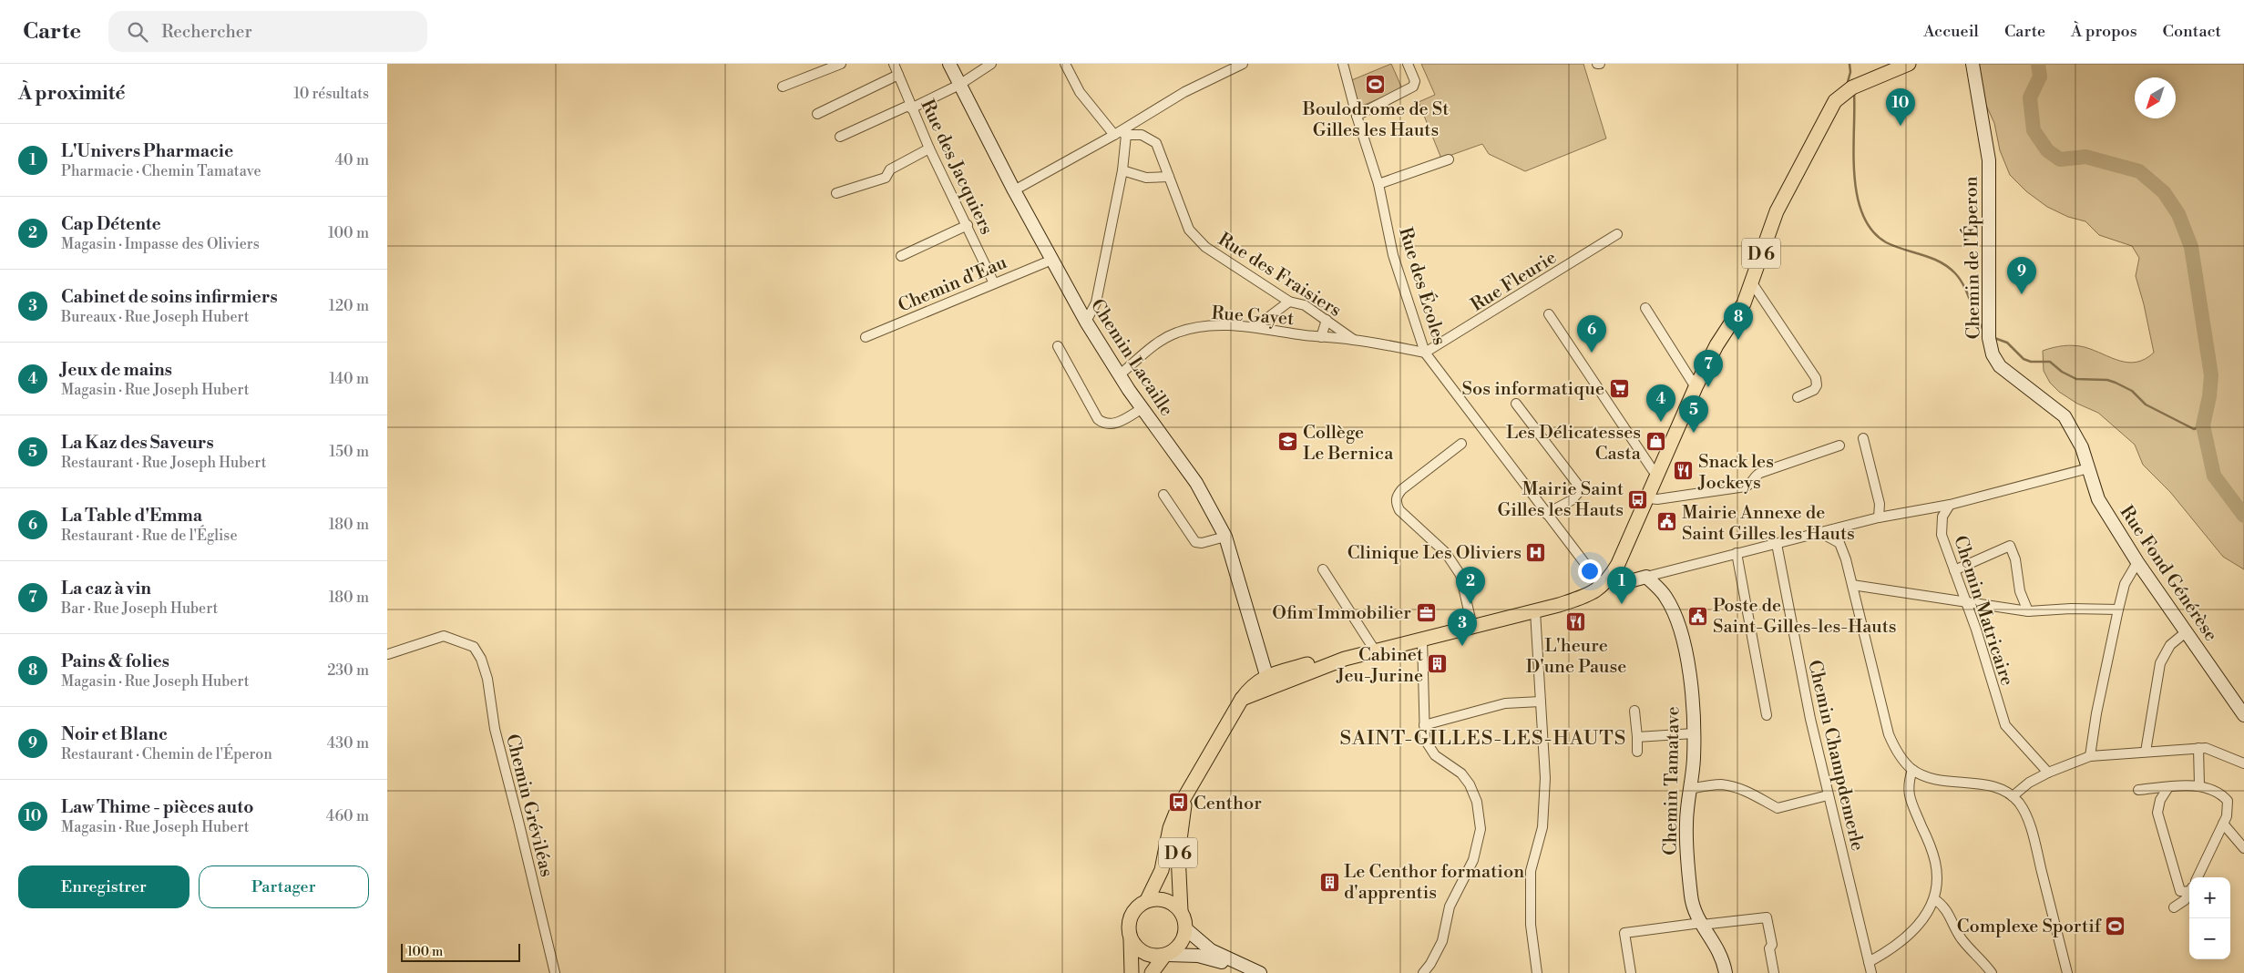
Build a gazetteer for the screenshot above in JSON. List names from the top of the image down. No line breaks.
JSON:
{"streets":{"main road":["D 6"],"street":["Rue des Jacquiers","Chemin de l'Éperon","Rue des Fraisiers","Rue Fleurie","Chemin d'Eau","Rue des Écoles","Rue Gayet","Chemin Lacaille","Rue Fond Générèse","Chemin Matricaire","Chemin Champdemerle","Chemin Tamatave","Chemin Gréviléas"]},"crossings":[["Rue des Jacquiers","Chemin d'Eau"],["D 6","Rue des Écoles"],["D 6","Chemin Lacaille"],["Chemin de l'Éperon","Rue Fond Générèse"],["Rue des Fraisiers","Rue Gayet"],["Rue Fleurie","Rue des Écoles"],["Rue Fleurie","Rue Gayet"],["Chemin d'Eau","Chemin Lacaille"],["Rue des Écoles","Rue Gayet"],["Rue Gayet","Chemin Lacaille"]],"districts":["SAINT-GILLES-LES-HAUTS"],"places":{"sports":["Boulodrome de St Gilles les Hauts","Complexe Sportif"],"supermarket":["Sos informatique"],"school or university":["Collège Le Bernica"],"shop":["Les Délicatesses Casta"],"restaurant":["Snack les Jockeys","L'heure D'une Pause"],"bus stop":["Mairie Saint Gilles les Hauts","Centhor"],"public building":["Mairie Annexe de Saint Gilles les Hauts","Poste de Saint-Gilles-les-Hauts"],"hospital":["Clinique Les Oliviers"],"office":["Ofim Immobilier"],"building":["Cabinet Jeu-Jurine","Le Centhor formation d'apprentis"]},"scale_bar":"100 m","north":"bottom left","page":{"header":"Carte","search":"Rechercher","nav":["Accueil","Carte","À propos","Contact"],"heading":["À proximité","10 résultats"],"pins":["10","9","8","6","7","4","5","1","2","3"],"list":[{"mark":"1","name":"L'Univers Pharmacie","note":"Pharmacie · Chemin Tamatave","value":"40 m"},{"mark":"2","name":"Cap Détente","note":"Magasin · Impasse des Oliviers","value":"100 m"},{"mark":"3","name":"Cabinet de soins infirmiers","note":"Bureaux · Rue Joseph Hubert","value":"120 m"},{"mark":"4","name":"Jeux de mains","note":"Magasin · Rue Joseph Hubert","value":"140 m"},{"mark":"5","name":"La Kaz des Saveurs","note":"Restaurant · Rue Joseph Hubert","value":"150 m"},{"mark":"6","name":"La Table d'Emma","note":"Restaurant · Rue de l'Église","value":"180 m"},{"mark":"7","name":"La caz à vin","note":"Bar · Rue Joseph Hubert","value":"180 m"},{"mark":"8","name":"Pains & folies","note":"Magasin · Rue Joseph Hubert","value":"230 m"},{"mark":"9","name":"Noir et Blanc","note":"Restaurant · Chemin de l'Éperon","value":"430 m"},{"mark":"10","name":"Law Thime - pièces auto","note":"Magasin · Rue Joseph Hubert","value":"460 m"}],"buttons":["Enregistrer","Partager"],"map_buttons":["+","−"],"scale":"100 m"}}
